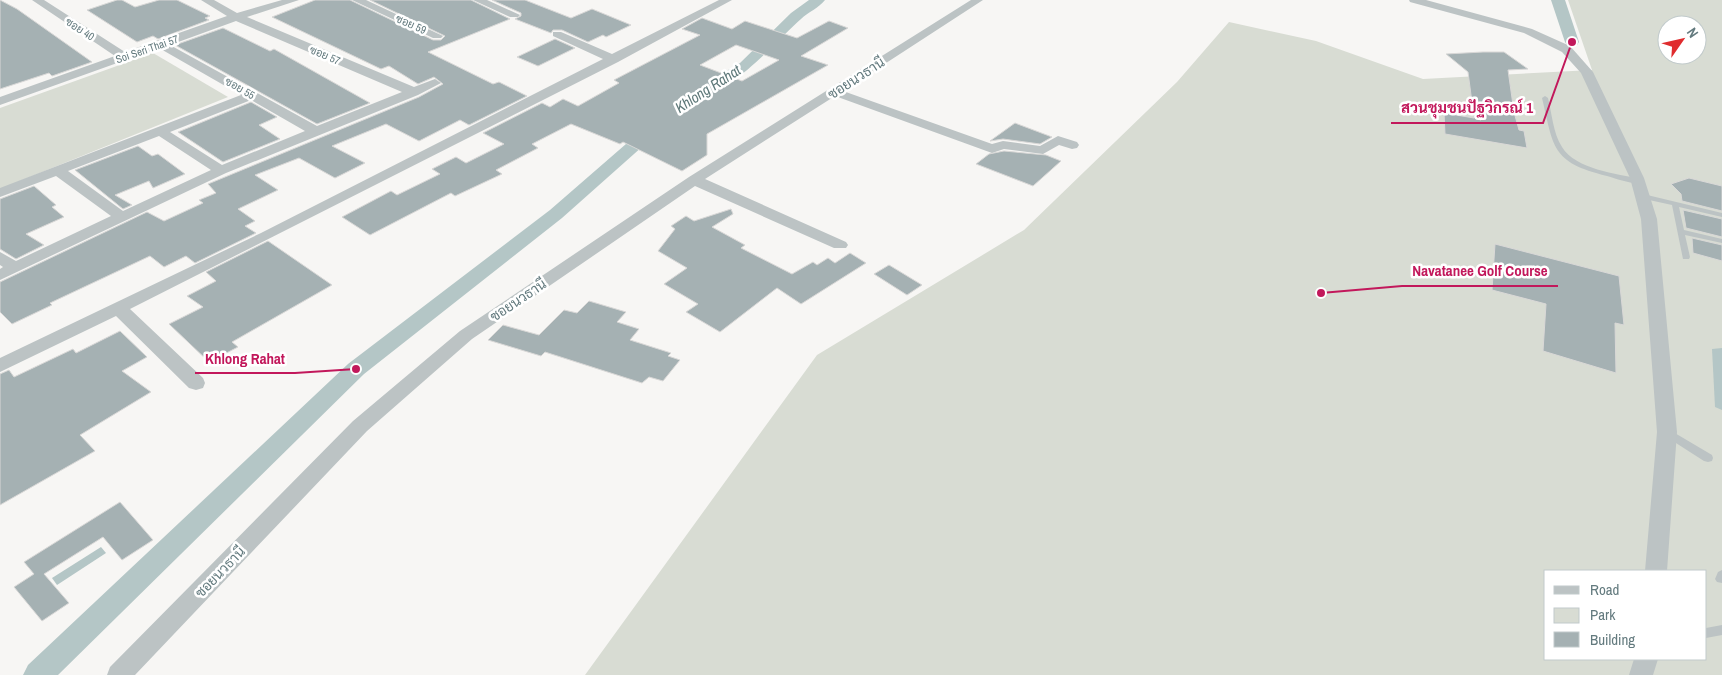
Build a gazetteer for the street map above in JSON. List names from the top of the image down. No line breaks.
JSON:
{"streets":{"street":["ซอย 59","ซอย 40","Soi Seri Thai 57","ซอย 57","ซอยนวธานี","ซอย 55"]},"crossings":[["ซอย 40","Soi Seri Thai 57"],["Soi Seri Thai 57","ซอย 57"],["Soi Seri Thai 57","ซอย 55"]],"water":["Khlong Rahat"],"places":["สวนชุมชนปัฐวิกรณ์ 1","Navatanee Golf Course","Khlong Rahat"],"legend":["Road","Park","Building"],"north":"top right"}
